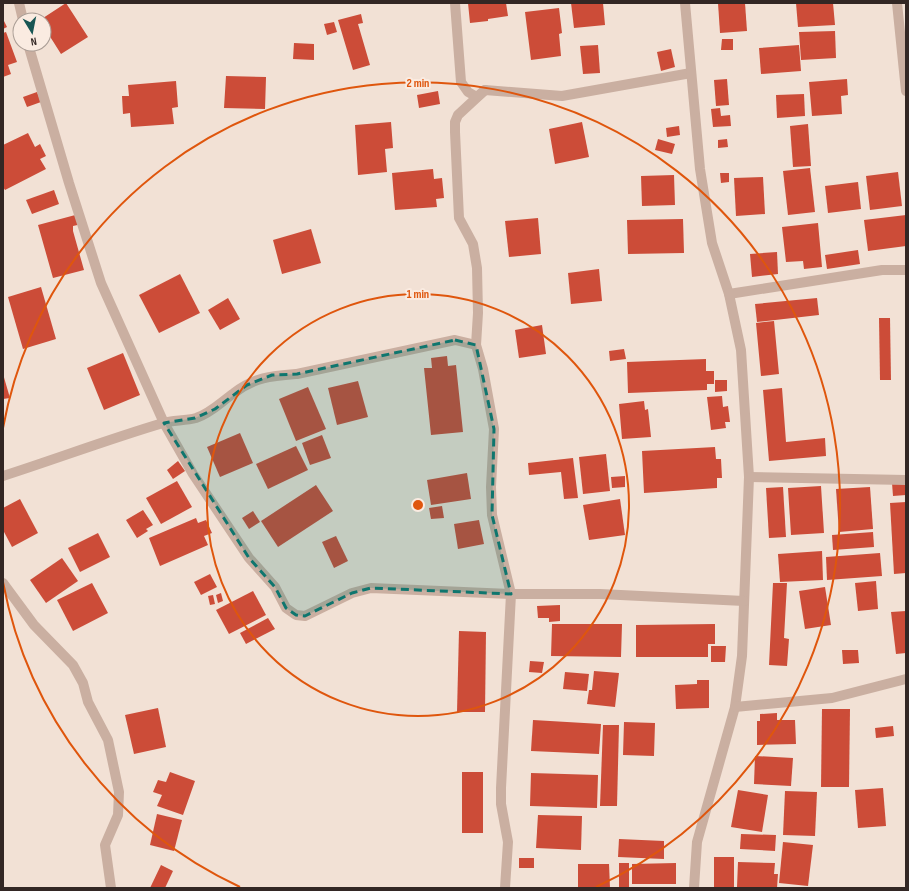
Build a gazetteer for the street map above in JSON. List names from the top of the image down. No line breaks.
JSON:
{"north":"bottom","rings":["2 min","1 min"]}
